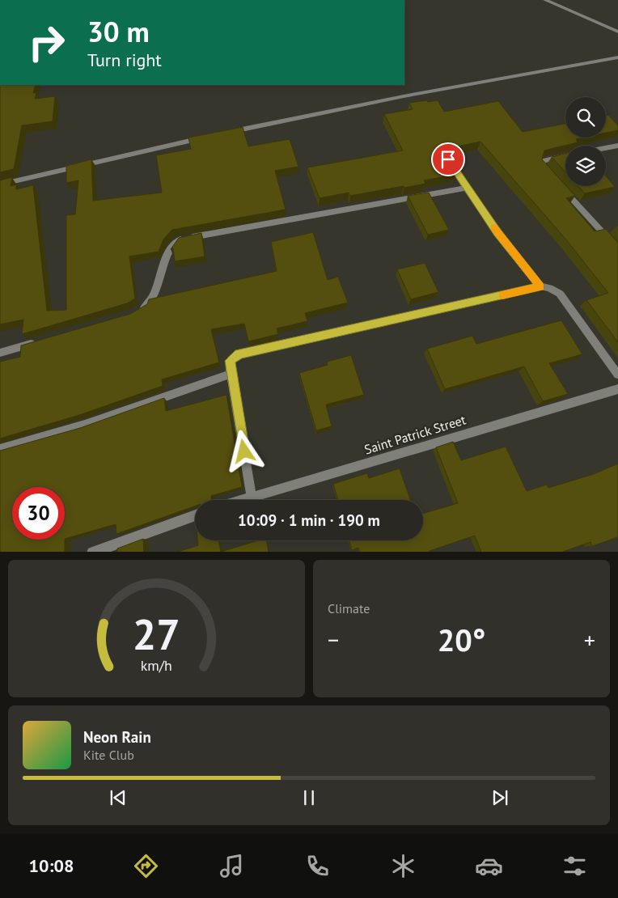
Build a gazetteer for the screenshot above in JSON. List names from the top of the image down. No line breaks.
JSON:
{"streets":{"street":["Saint Patrick Street"]},"page":{"turn":["30 m","Turn right"],"limit":"30","trip":"10:09 · 1 min · 190 m","tile":"Climate","heat":["−","20°","+"],"song":["Neon Rain","Kite Club"],"tabs":"10:08","gauge":["27","km/h"]}}
